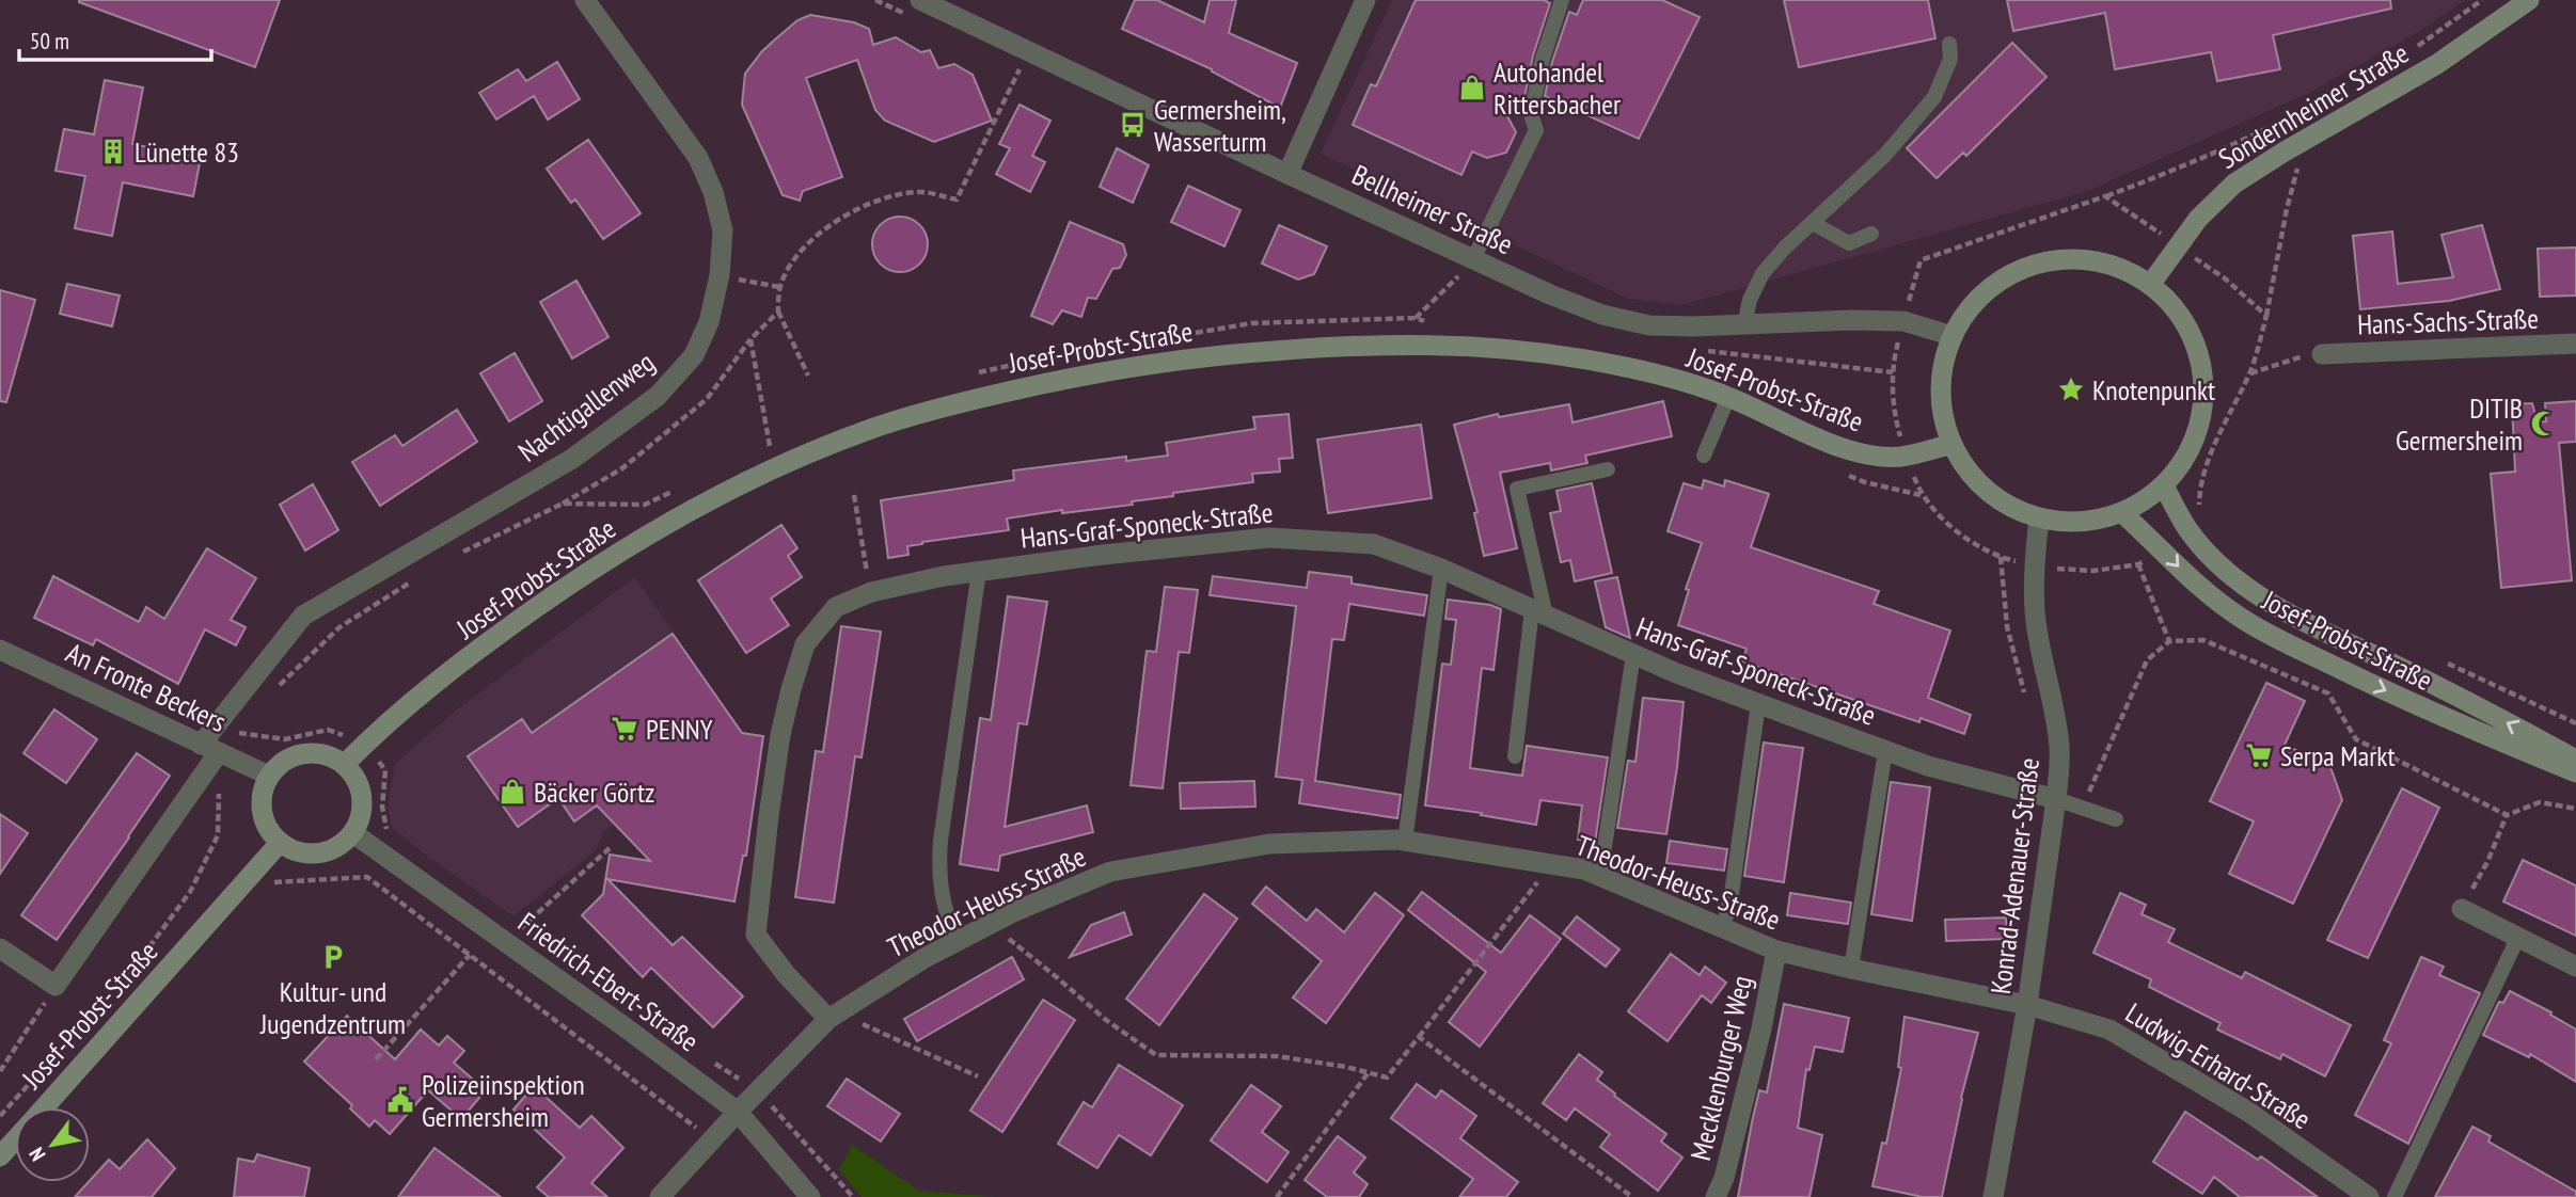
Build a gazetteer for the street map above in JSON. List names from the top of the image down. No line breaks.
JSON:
{"streets":{"main road":["Sondernheimer Straße","Josef-Probst-Straße"],"street":["Bellheimer Straße","Hans-Sachs-Straße","Nachtigallenweg","Hans-Graf-Sponeck-Straße","An Fronte Beckers","Konrad-Adenauer-Straße","Theodor-Heuss-Straße","Friedrich-Ebert-Straße","Ludwig-Erhard-Straße","Mecklenburger Weg"]},"crossings":[["Sondernheimer Straße","Bellheimer Straße"],["Sondernheimer Straße","Josef-Probst-Straße"],["Sondernheimer Straße","Konrad-Adenauer-Straße"],["Bellheimer Straße","Josef-Probst-Straße"],["Bellheimer Straße","Konrad-Adenauer-Straße"],["Josef-Probst-Straße","Nachtigallenweg"],["Josef-Probst-Straße","An Fronte Beckers"],["Josef-Probst-Straße","Konrad-Adenauer-Straße"],["Josef-Probst-Straße","Friedrich-Ebert-Straße"],["Nachtigallenweg","An Fronte Beckers"],["Hans-Graf-Sponeck-Straße","Konrad-Adenauer-Straße"],["Hans-Graf-Sponeck-Straße","Theodor-Heuss-Straße"],["An Fronte Beckers","Friedrich-Ebert-Straße"],["Konrad-Adenauer-Straße","Theodor-Heuss-Straße"],["Konrad-Adenauer-Straße","Ludwig-Erhard-Straße"],["Theodor-Heuss-Straße","Friedrich-Ebert-Straße"],["Theodor-Heuss-Straße","Ludwig-Erhard-Straße"],["Theodor-Heuss-Straße","Mecklenburger Weg"]],"places":{"shop":["Autohandel Rittersbacher","Bäcker Görtz"],"bus stop":["Germersheim, Wasserturm"],"building":["Lünette 83"],"place":["Knotenpunkt"],"mosque":["DITIB Germersheim"],"supermarket":["PENNY","Serpa Markt"],"parking":["Kultur- und Jugendzentrum"],"public building":["Polizeiinspektion Germersheim"]},"scale_bar":"50 m","north":"bottom left"}
